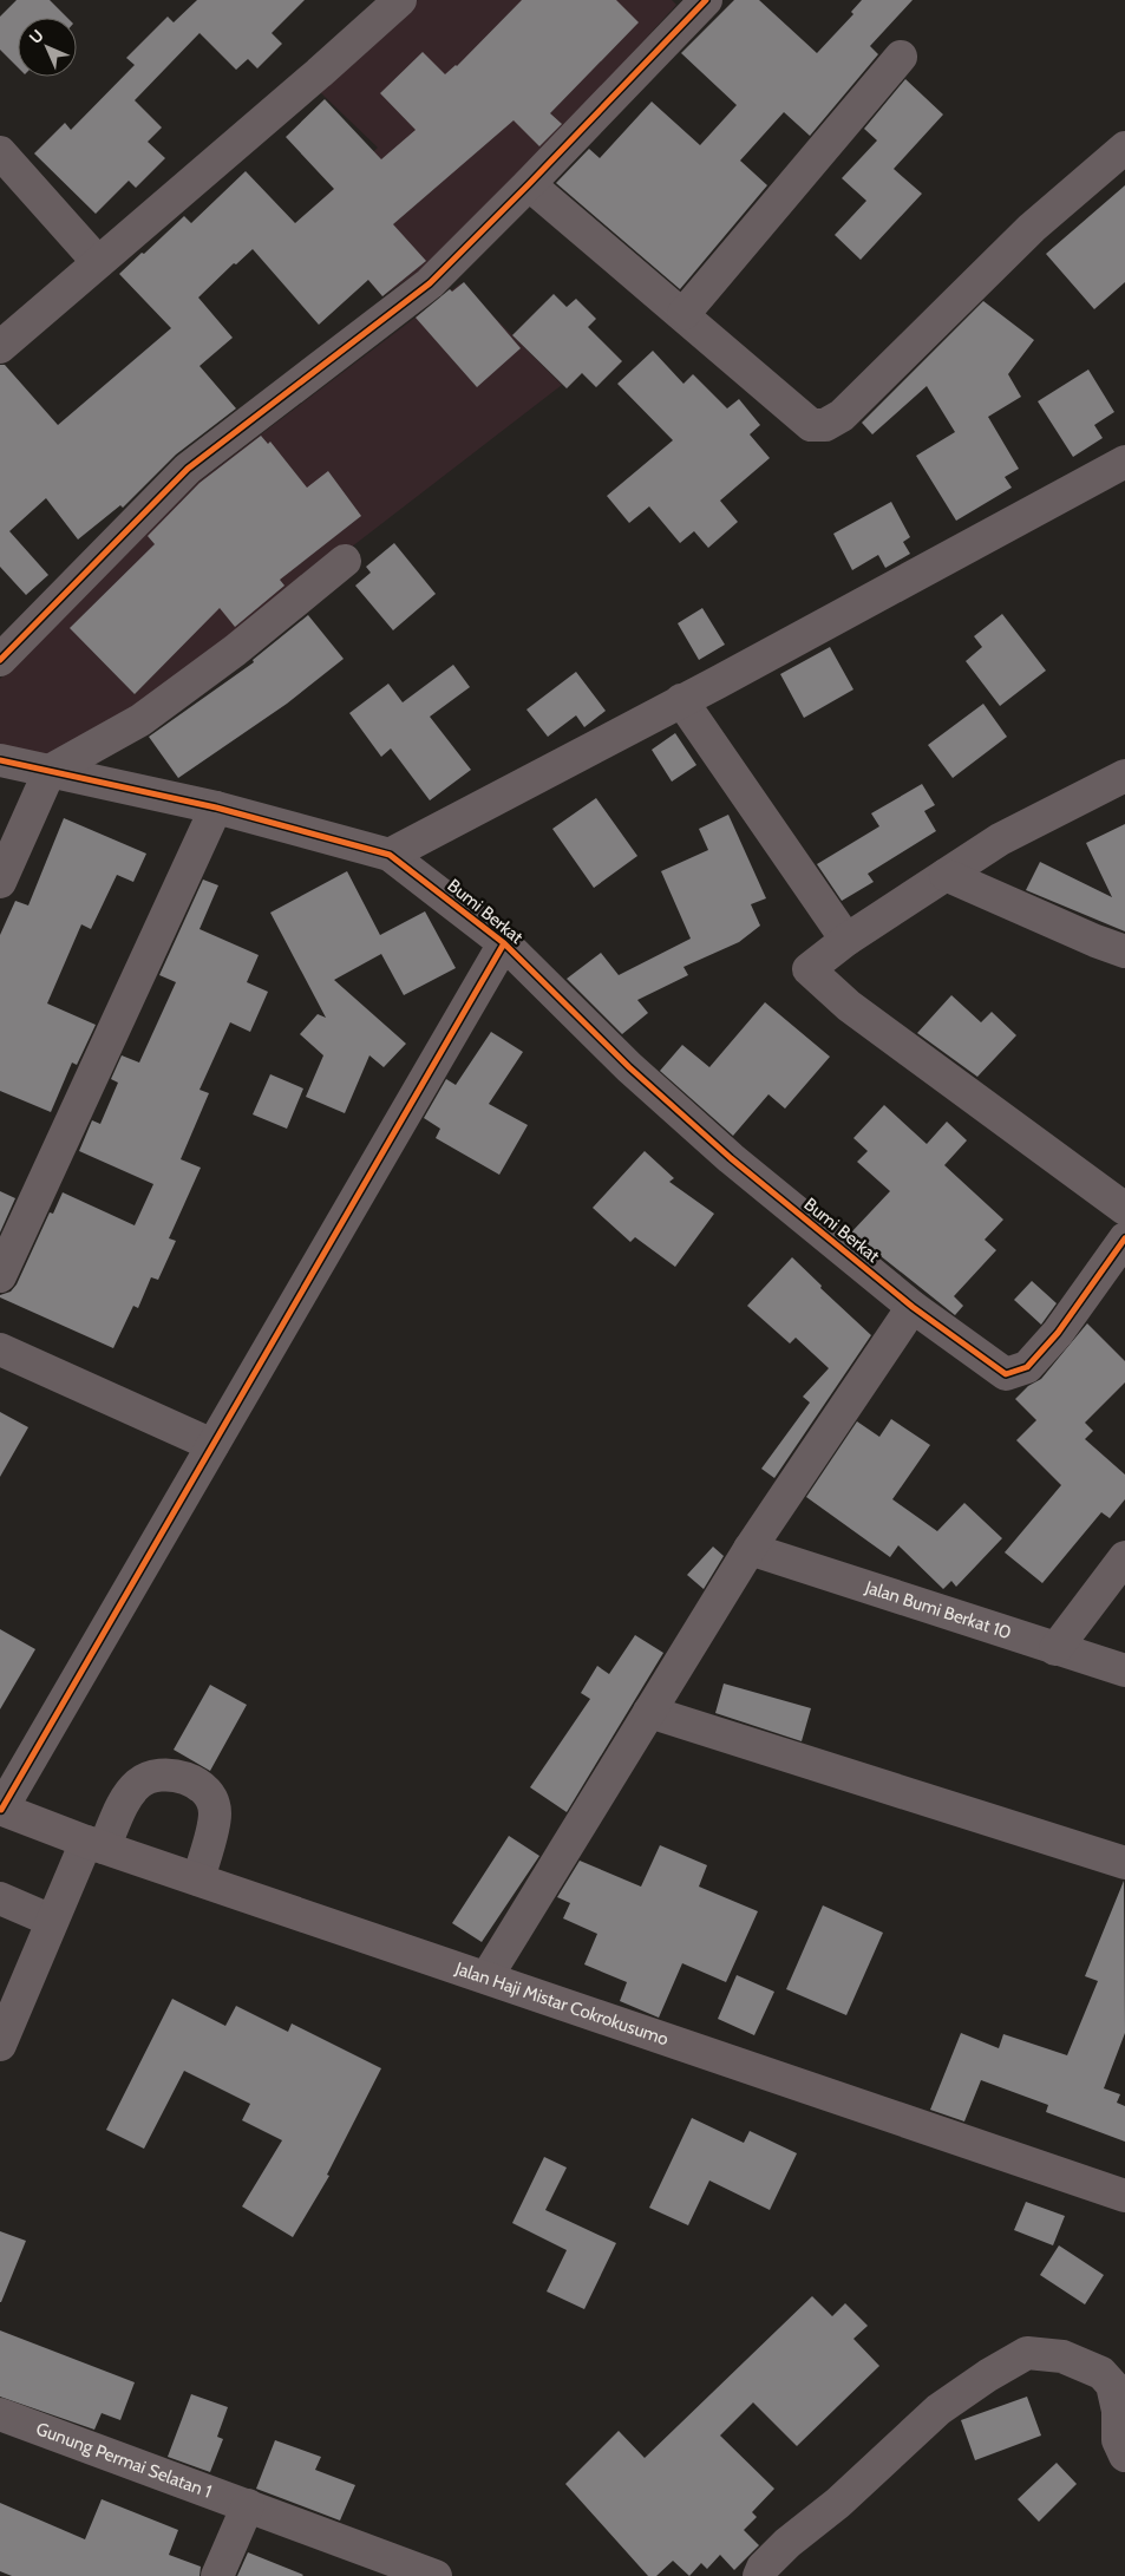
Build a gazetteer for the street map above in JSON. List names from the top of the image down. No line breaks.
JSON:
{"streets":{"main road":["Jalan Haji Mistar Cokrokusumo"],"street":["Bumi Berkat","Jalan Bumi Berkat 10","Gunung Permai Selatan 1"]},"north":"top left"}
